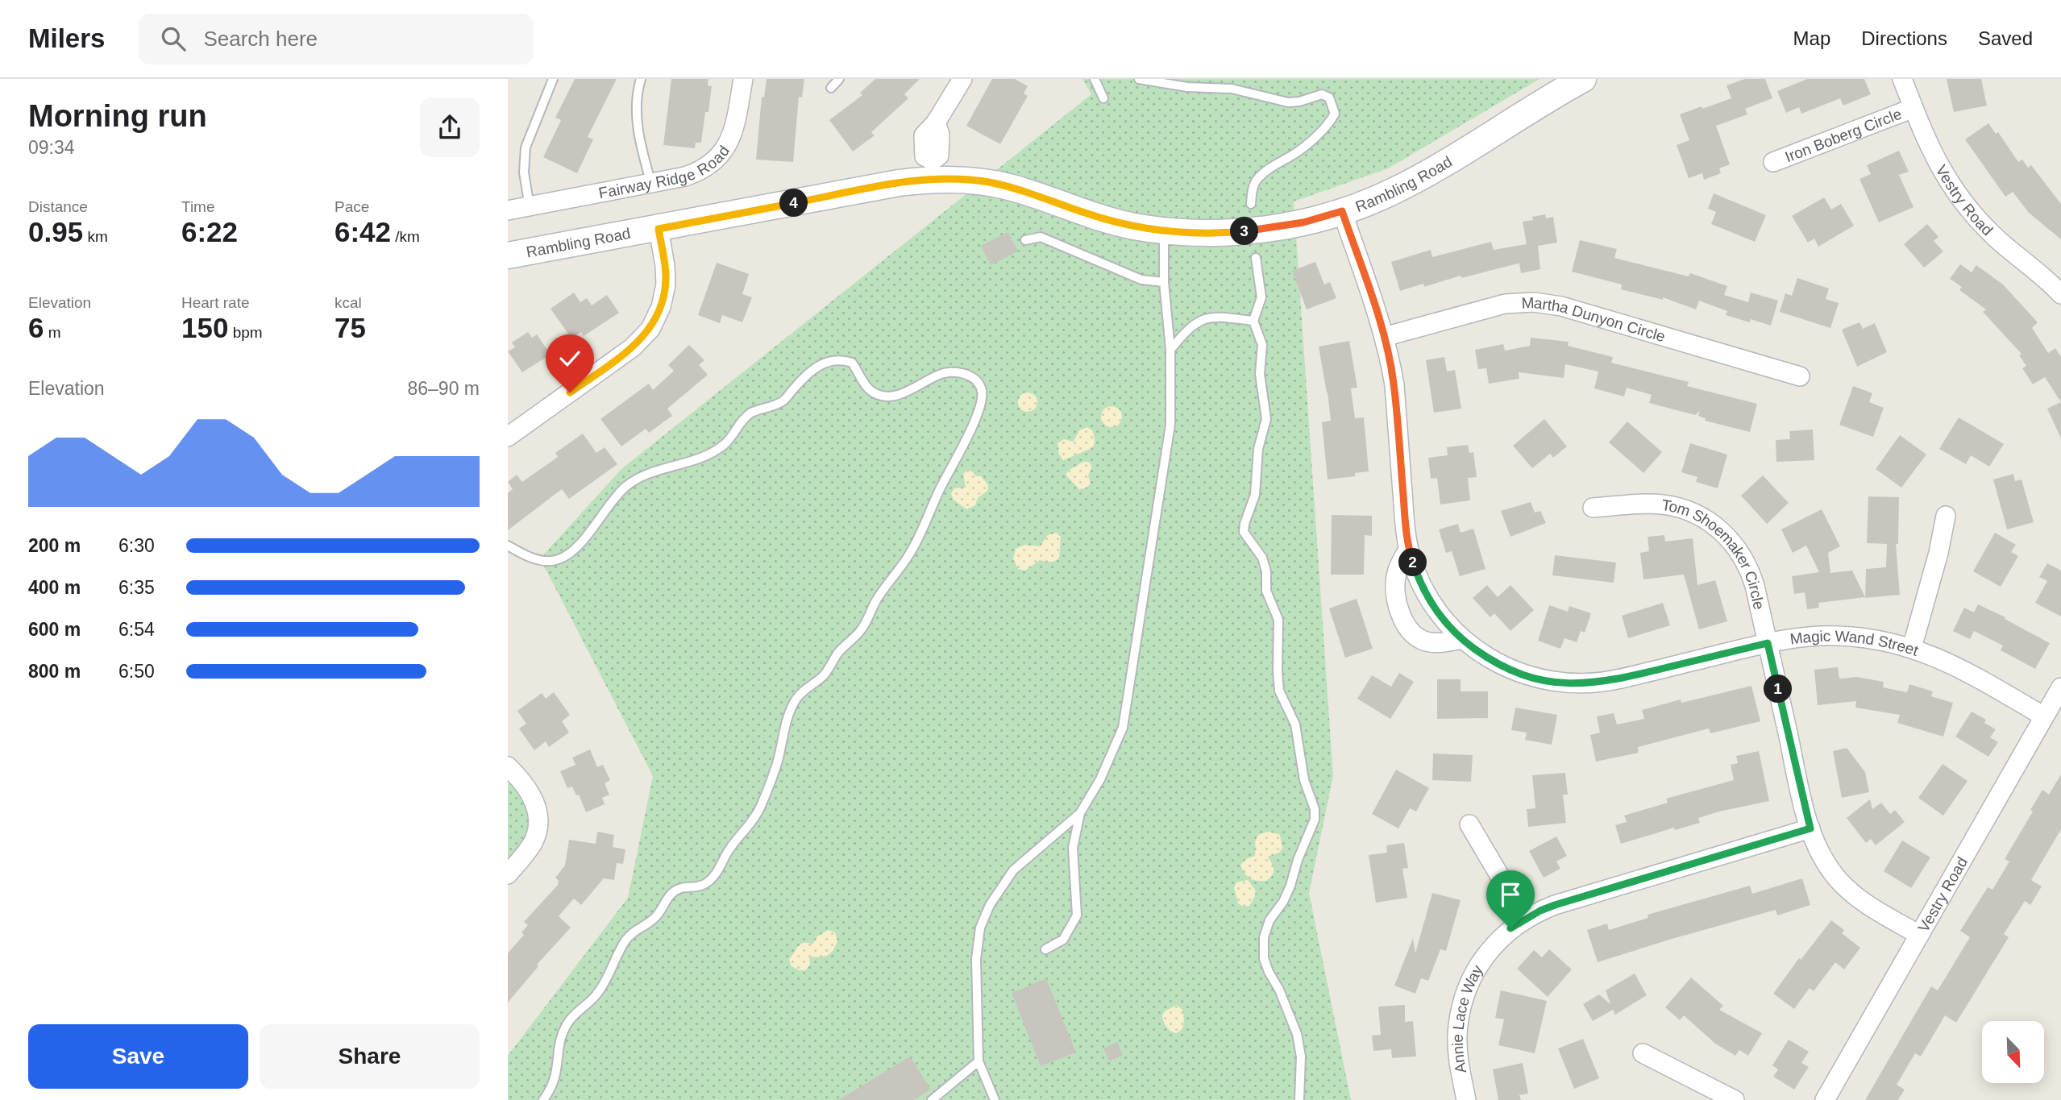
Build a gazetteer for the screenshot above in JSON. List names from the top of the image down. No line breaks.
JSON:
{"streets":{"street":["Iron Boberg Circle","Fairway Ridge Road","Rambling Road","Vestry Road","Martha Dunyon Circle","Tom Shoemaker Circle","Magic Wand Street","Annie Lace Way"]},"crossings":[["Iron Boberg Circle","Vestry Road"],["Rambling Road","Magic Wand Street"],["Vestry Road","Tom Shoemaker Circle"],["Vestry Road","Magic Wand Street"],["Martha Dunyon Circle","Magic Wand Street"],["Tom Shoemaker Circle","Magic Wand Street"],["Tom Shoemaker Circle","Annie Lace Way"]],"north":"bottom right","page":{"header":"Milers","search":"Search here","nav":["Map","Directions","Saved"],"heading":["Morning run","09:34"],"stats":[["Distance","0.95 km"],["Time","6:22"],["Pace","6:42 /km"],["Elevation","6 m"],["Heart rate","150 bpm"],["kcal","75"]],"pins":["4","3","2","1"],"chart":["Elevation","86–90 m"],"list":[{"name":"200 m","note":"6:30"},{"name":"400 m","note":"6:35"},{"name":"600 m","note":"6:54"},{"name":"800 m","note":"6:50"}],"buttons":["Save","Share"]}}
